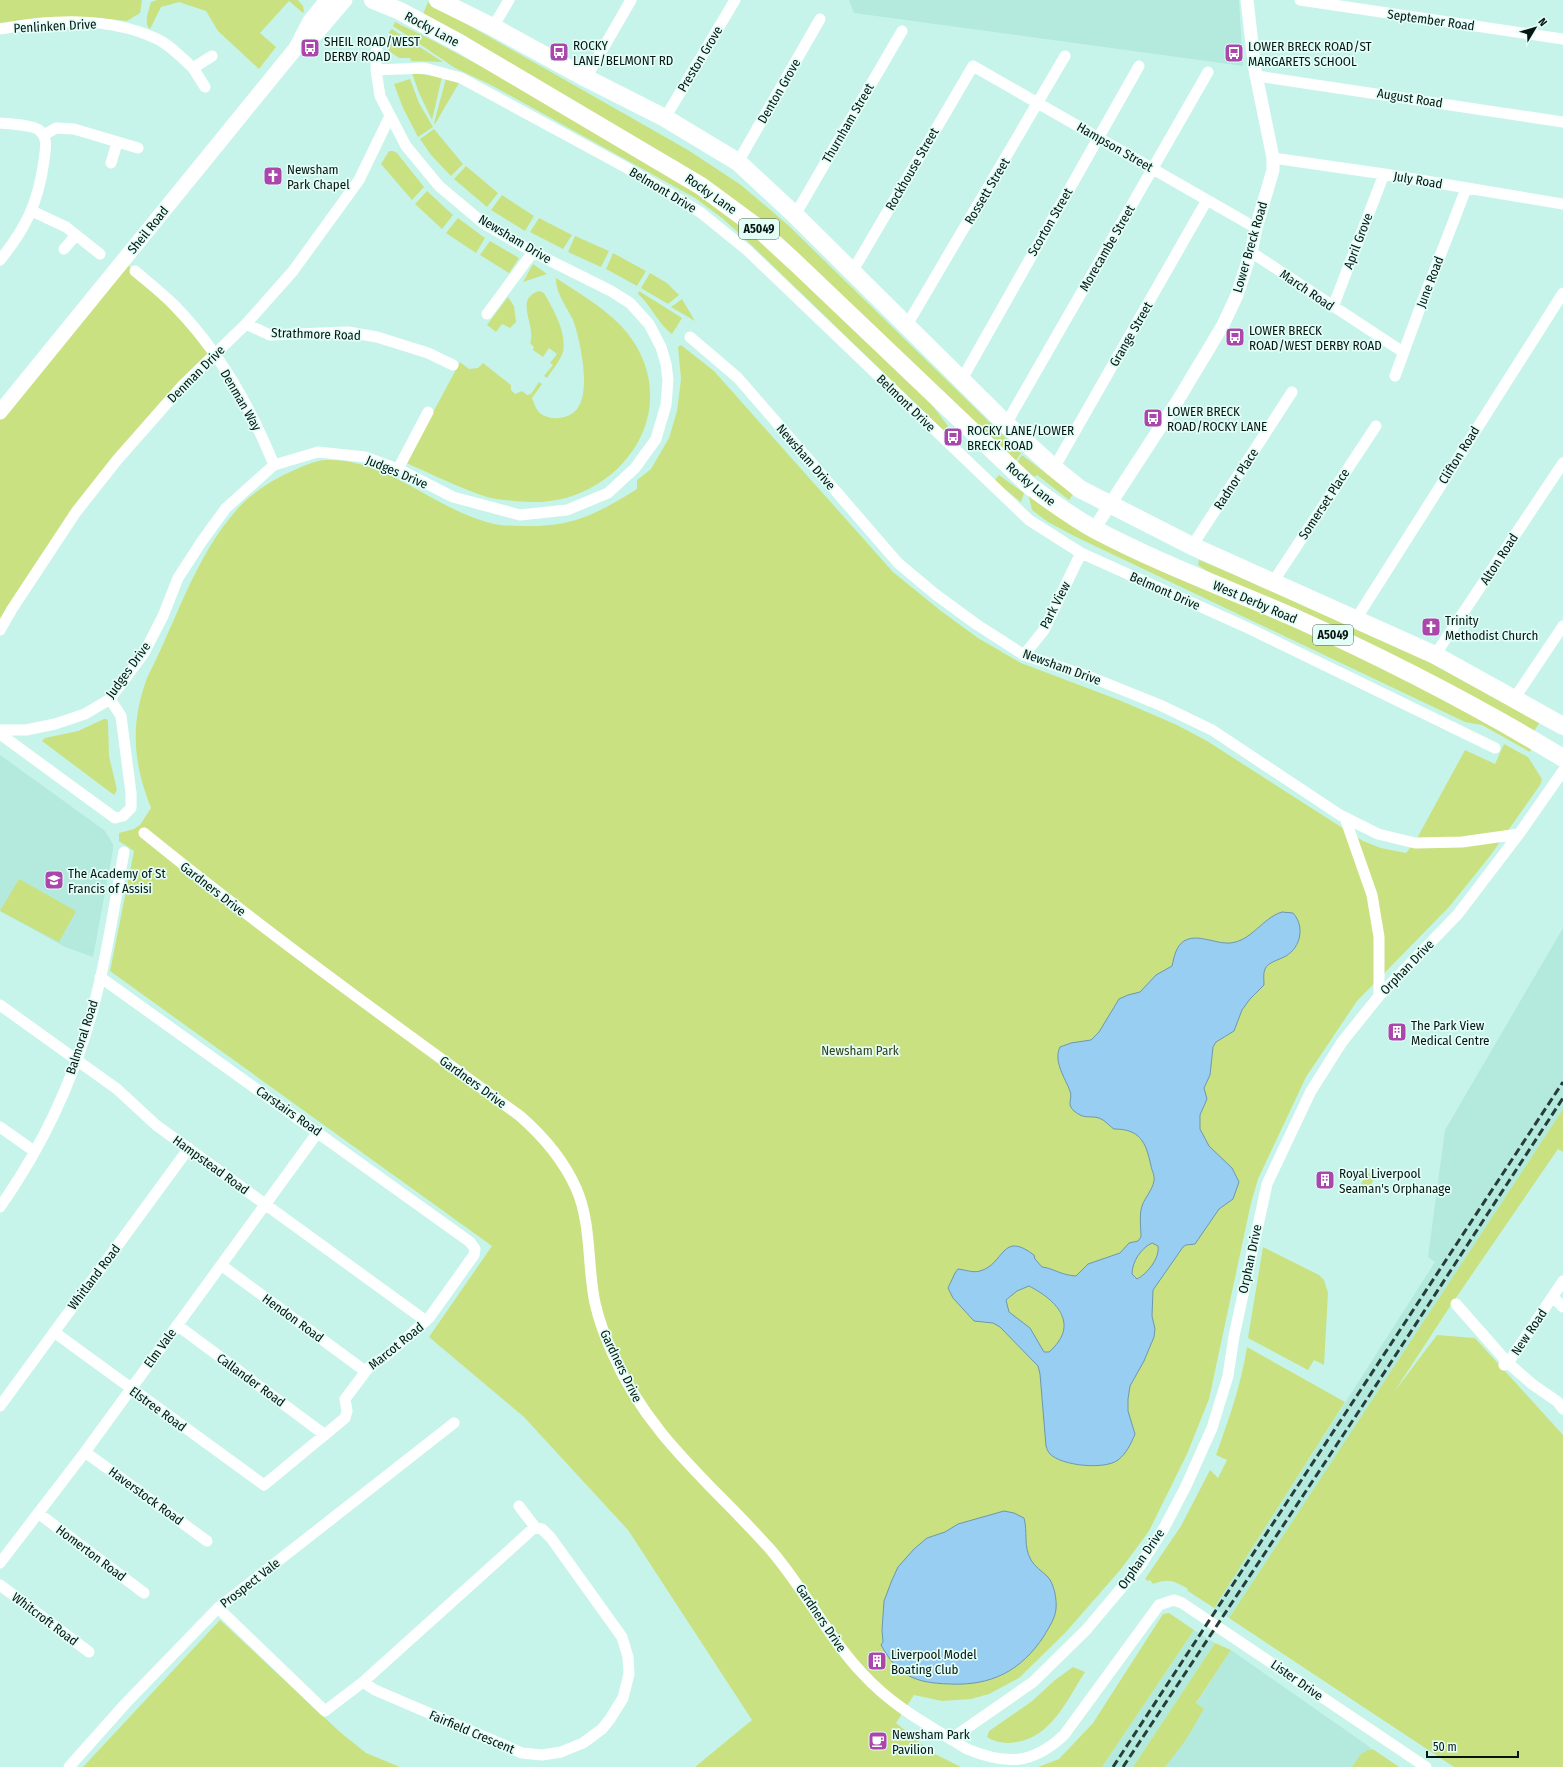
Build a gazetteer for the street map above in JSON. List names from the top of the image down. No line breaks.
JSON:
{"streets":{"highway":["Rocky Lane","A5049","West Derby Road"],"main road":["Sheil Road"],"street":["September Road","Penlinken Drive","Preston Grove","Denton Grove","August Road","Thurnham Street","Hampson Street","Rockhouse Street","July Road","Belmont Drive","Rossett Street","Scorton Street","Newsham Drive","April Grove","Lower Breck Road","Morecambe Street","June Road","March Road","Strathmore Road","Grange Street","Denman Drive","Denman Way","Clifton Road","Judges Drive","Radnor Place","Somerset Place","Alton Road","Park View","Gardners Drive","Orphan Drive","Balmoral Road","Carstairs Road","Hampstead Road","Whitland Road","Hendon Road","New Road","Marcot Road","Elm Vale","Callander Road","Elstree Road","Haverstock Road","Homerton Road","Prospect Vale","Whitcroft Road","Lister Drive","Fairfield Crescent"]},"crossings":[["Rocky Lane","Preston Grove"],["Rocky Lane","Denton Grove"],["Rocky Lane","Thurnham Street"],["Rocky Lane","Rockhouse Street"],["Rocky Lane","Rossett Street"],["Rocky Lane","Scorton Street"],["Rocky Lane","Lower Breck Road"],["Rocky Lane","Morecambe Street"],["Rocky Lane","Grange Street"],["Rocky Lane","West Derby Road"],["August Road","Lower Breck Road"],["Hampson Street","Rockhouse Street"],["Hampson Street","Rossett Street"],["Hampson Street","Scorton Street"],["Hampson Street","Lower Breck Road"],["Hampson Street","Morecambe Street"],["Hampson Street","Grange Street"],["July Road","April Grove"],["July Road","Lower Breck Road"],["July Road","June Road"],["Belmont Drive","Newsham Drive"],["Belmont Drive","Park View"],["Newsham Drive","Denman Drive"],["Newsham Drive","Judges Drive"],["Newsham Drive","Park View"],["Newsham Drive","Orphan Drive"],["April Grove","March Road"],["Lower Breck Road","March Road"],["Lower Breck Road","West Derby Road"],["June Road","March Road"],["Strathmore Road","Denman Drive"],["Denman Drive","Denman Way"],["Denman Way","Judges Drive"],["Clifton Road","West Derby Road"],["Radnor Place","West Derby Road"],["Somerset Place","West Derby Road"],["Alton Road","West Derby Road"],["Gardners Drive","Orphan Drive"],["Gardners Drive","Lister Drive"],["Balmoral Road","Carstairs Road"],["Balmoral Road","Hampstead Road"],["Carstairs Road","Marcot Road"],["Carstairs Road","Elm Vale"],["Hampstead Road","Whitland Road"],["Hampstead Road","Marcot Road"],["Hampstead Road","Elm Vale"],["Whitland Road","Elstree Road"],["Hendon Road","Marcot Road"],["Hendon Road","Elm Vale"],["Marcot Road","Callander Road"],["Marcot Road","Elstree Road"],["Elm Vale","Callander Road"],["Elm Vale","Elstree Road"],["Elm Vale","Haverstock Road"],["Elm Vale","Homerton Road"]],"parks":["Newsham Park"],"places":{"bus stop":["SHEIL ROAD/WEST DERBY ROAD","ROCKY LANE/BELMONT RD","LOWER BRECK ROAD/ST MARGARETS SCHOOL","LOWER BRECK ROAD/WEST DERBY ROAD","LOWER BRECK ROAD/ROCKY LANE","ROCKY LANE/LOWER BRECK ROAD"],"church":["Newsham Park Chapel","Trinity Methodist Church"],"school or university":["The Academy of St Francis of Assisi"],"building":["The Park View Medical Centre","Royal Liverpool Seaman's Orphanage","Liverpool Model Boating Club"],"cafe":["Newsham Park Pavilion"]},"scale_bar":"50 m","north":"top right"}
